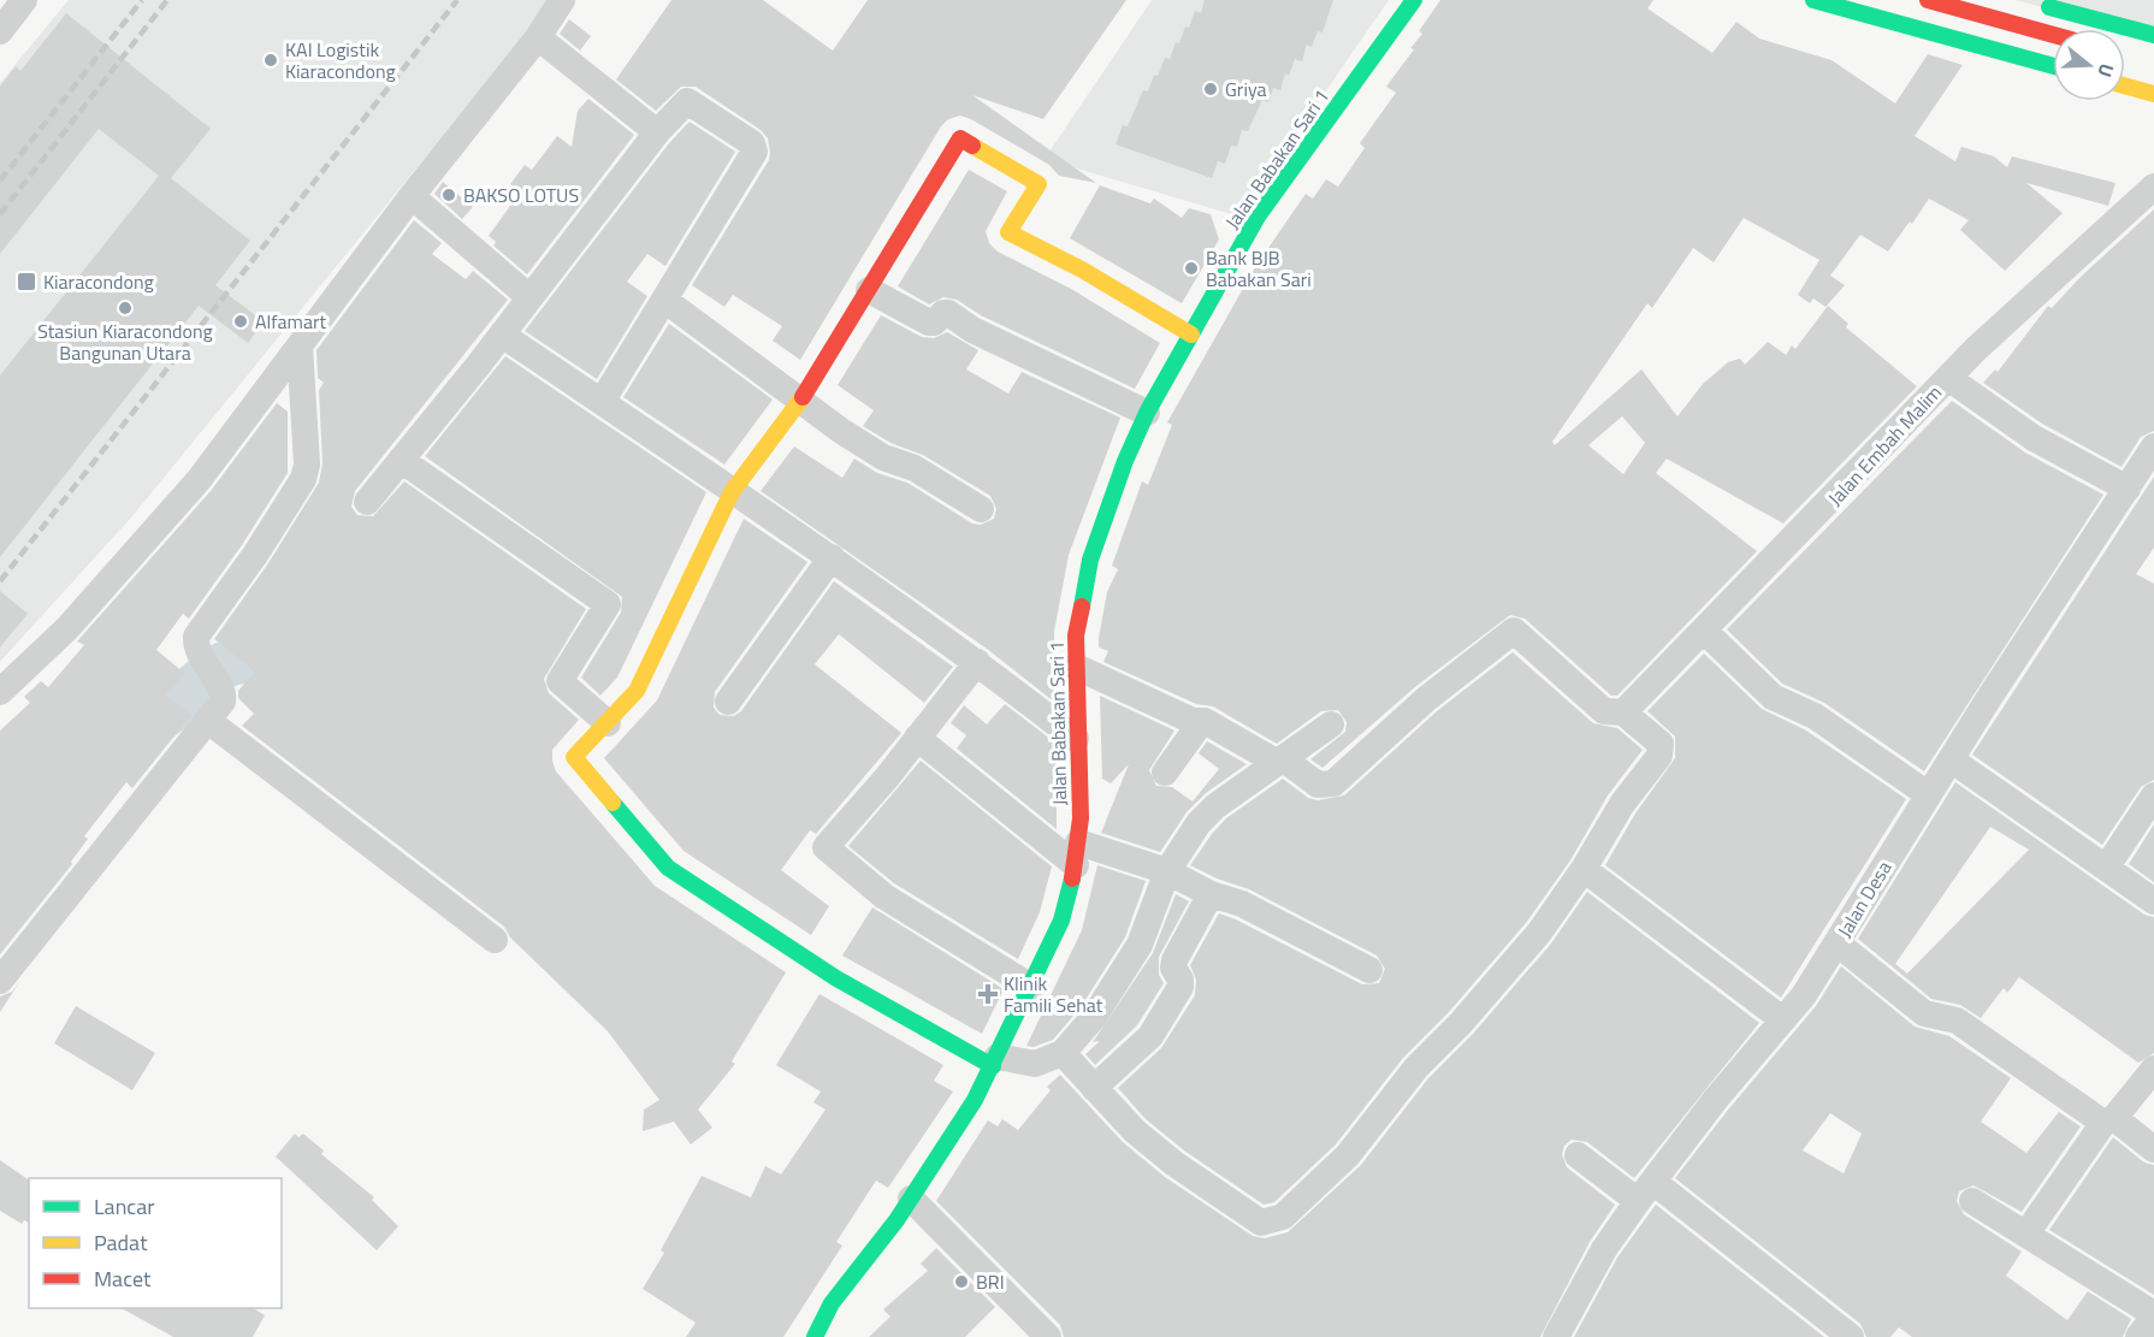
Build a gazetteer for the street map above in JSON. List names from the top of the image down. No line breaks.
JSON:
{"streets":{"street":["Jalan Babakan Sari 1","Jalan Embah Malim","Jalan Desa"]},"places":{"other":["KAI Logistik Kiaracondong","Griya","BAKSO LOTUS","Bank BJB Babakan Sari","Stasiun Kiaracondong Bangunan Utara","Alfamart","BRI"],"transit":["Kiaracondong"],"health":["Klinik Famili Sehat"]},"legend":["Lancar","Padat","Macet"],"north":"right"}
